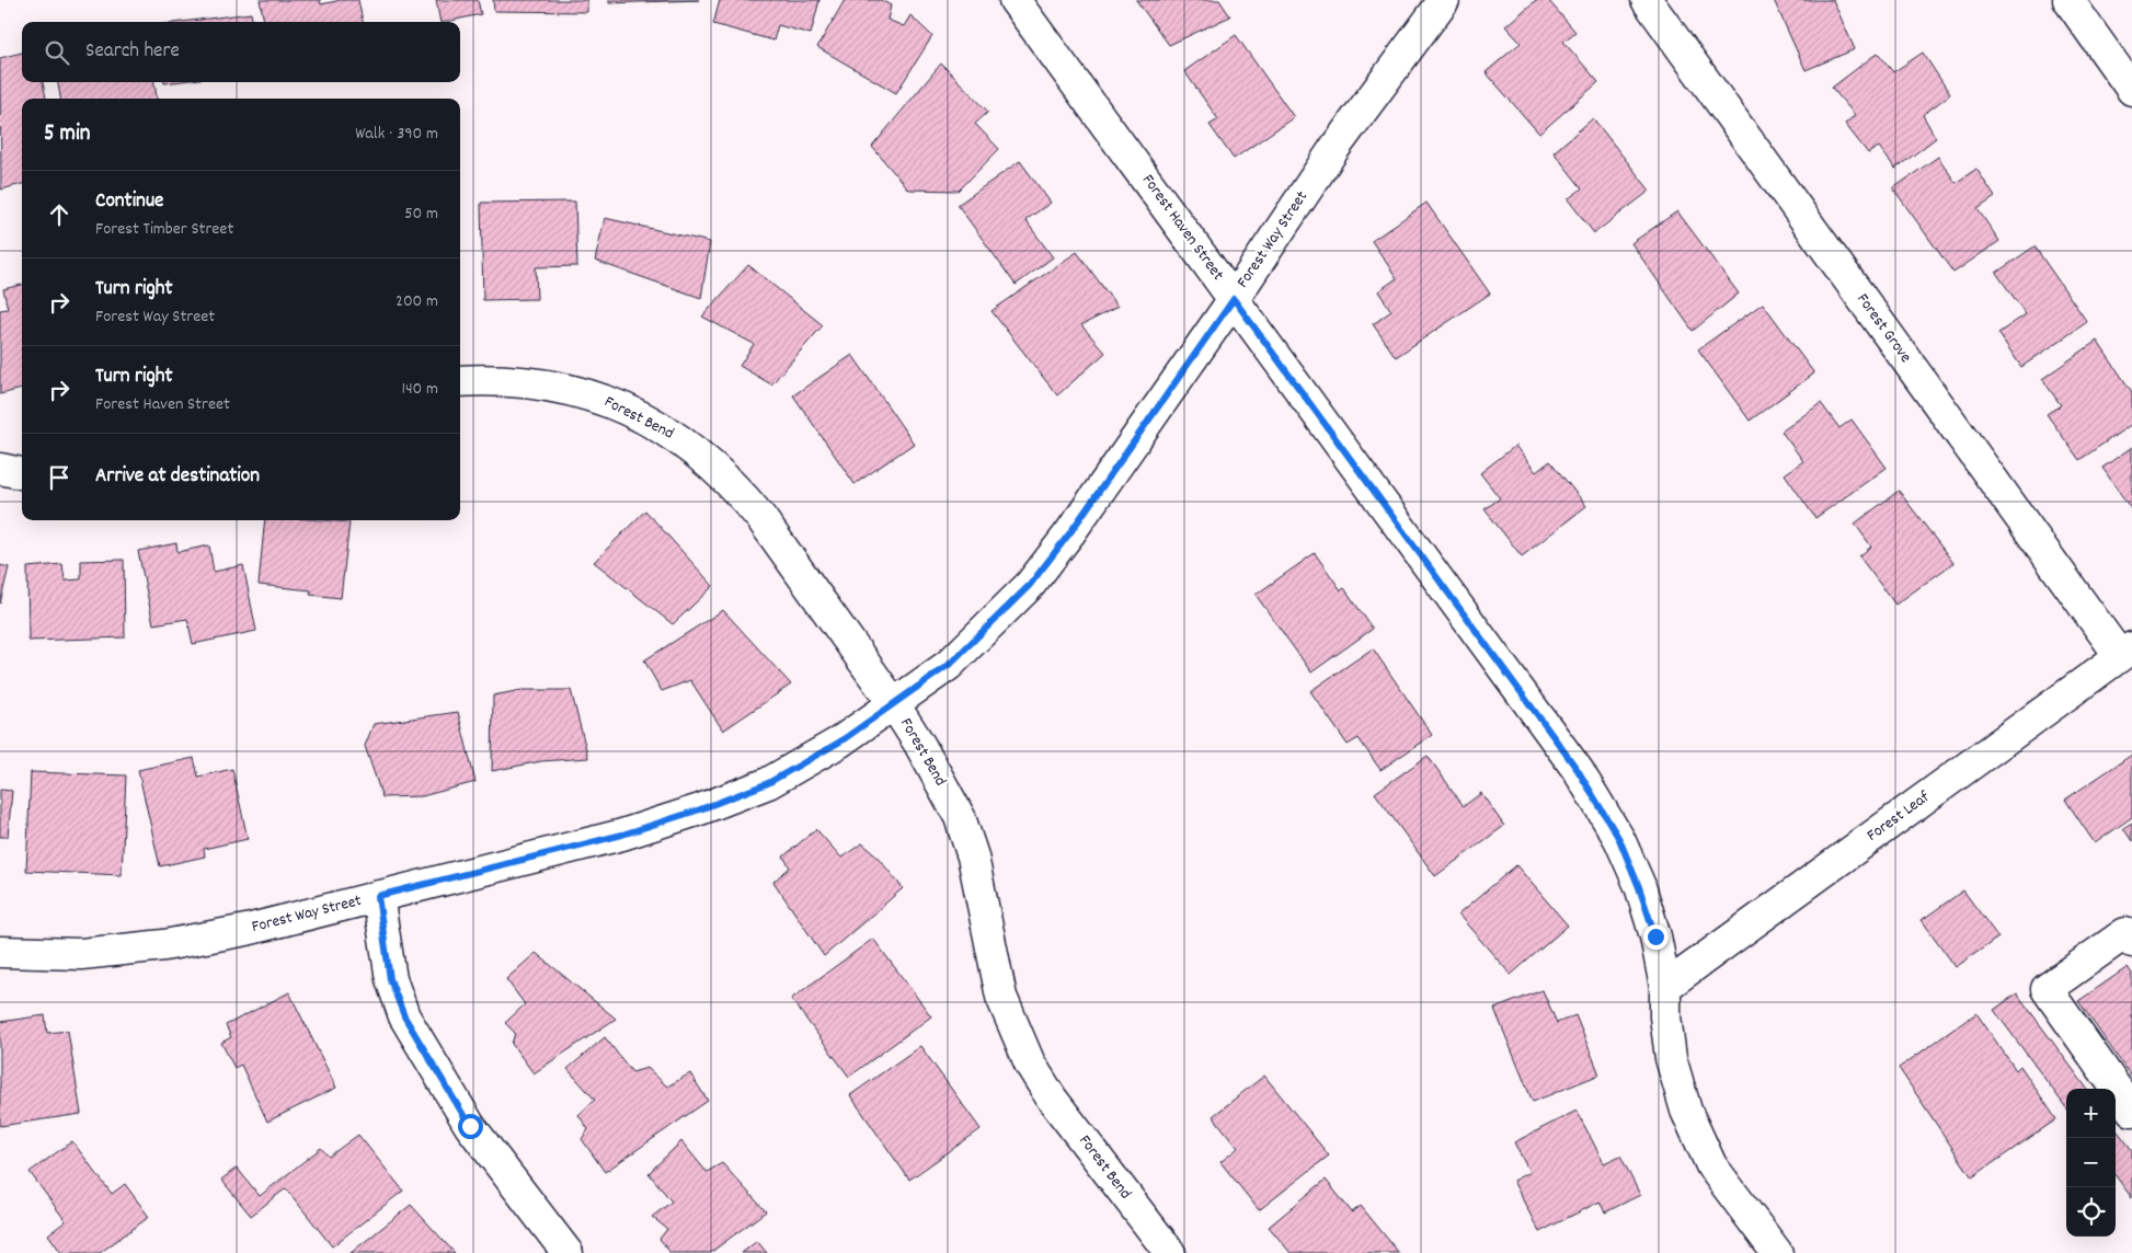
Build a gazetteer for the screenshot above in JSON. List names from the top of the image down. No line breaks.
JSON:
{"streets":{"street":["Forest Haven Street","Forest Way Street","Forest Grove","Forest Bend","Forest Leaf"]},"crossings":[["Forest Haven Street","Forest Way Street"],["Forest Haven Street","Forest Leaf"],["Forest Way Street","Forest Bend"],["Forest Grove","Forest Leaf"]],"page":{"search":"Search here","heading":["5 min","Walk · 390 m"],"list":[["Continue","Forest Timber Street","50 m"],["Turn right","Forest Way Street","200 m"],["Turn right","Forest Haven Street","140 m"],"Arrive at destination"],"map_buttons":["+","−"]}}
